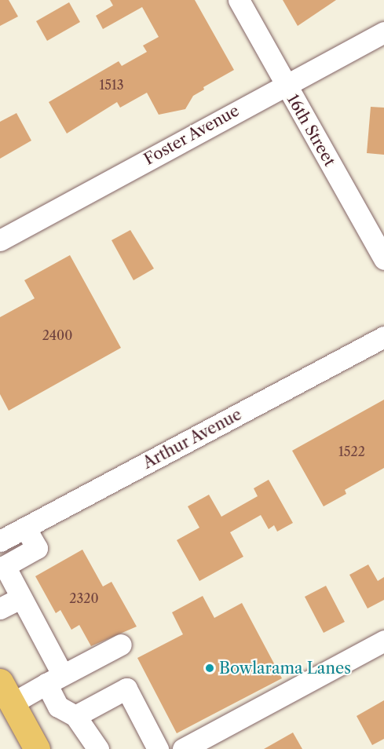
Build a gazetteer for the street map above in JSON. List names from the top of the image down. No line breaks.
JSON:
{"streets":{"street":["16th Street","Foster Avenue","Arthur Avenue"]},"crossings":[["16th Street","Foster Avenue"]],"places":["Bowlarama Lanes"],"house_numbers":["1513","2400","1522","2320"]}
